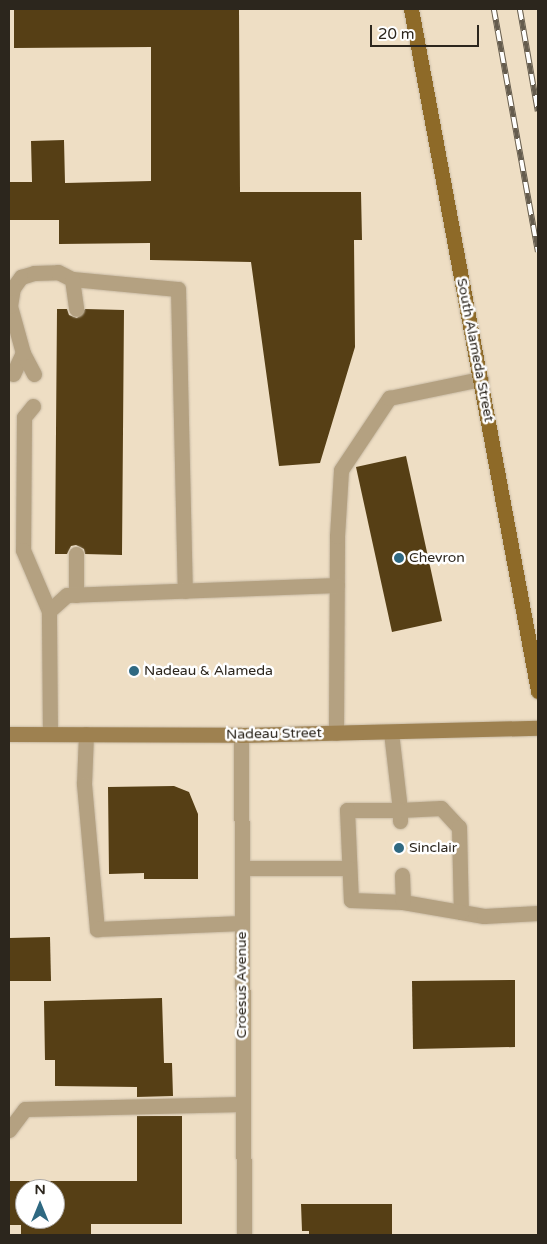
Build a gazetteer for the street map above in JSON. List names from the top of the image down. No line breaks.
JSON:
{"streets":{"main road":["South Alameda Street","Nadeau Street"],"street":["Croesus Avenue"]},"crossings":[["Nadeau Street","Croesus Avenue"]],"places":["Chevron","Nadeau & Alameda","Sinclair"],"scale_bar":"20 m","north":"top"}
